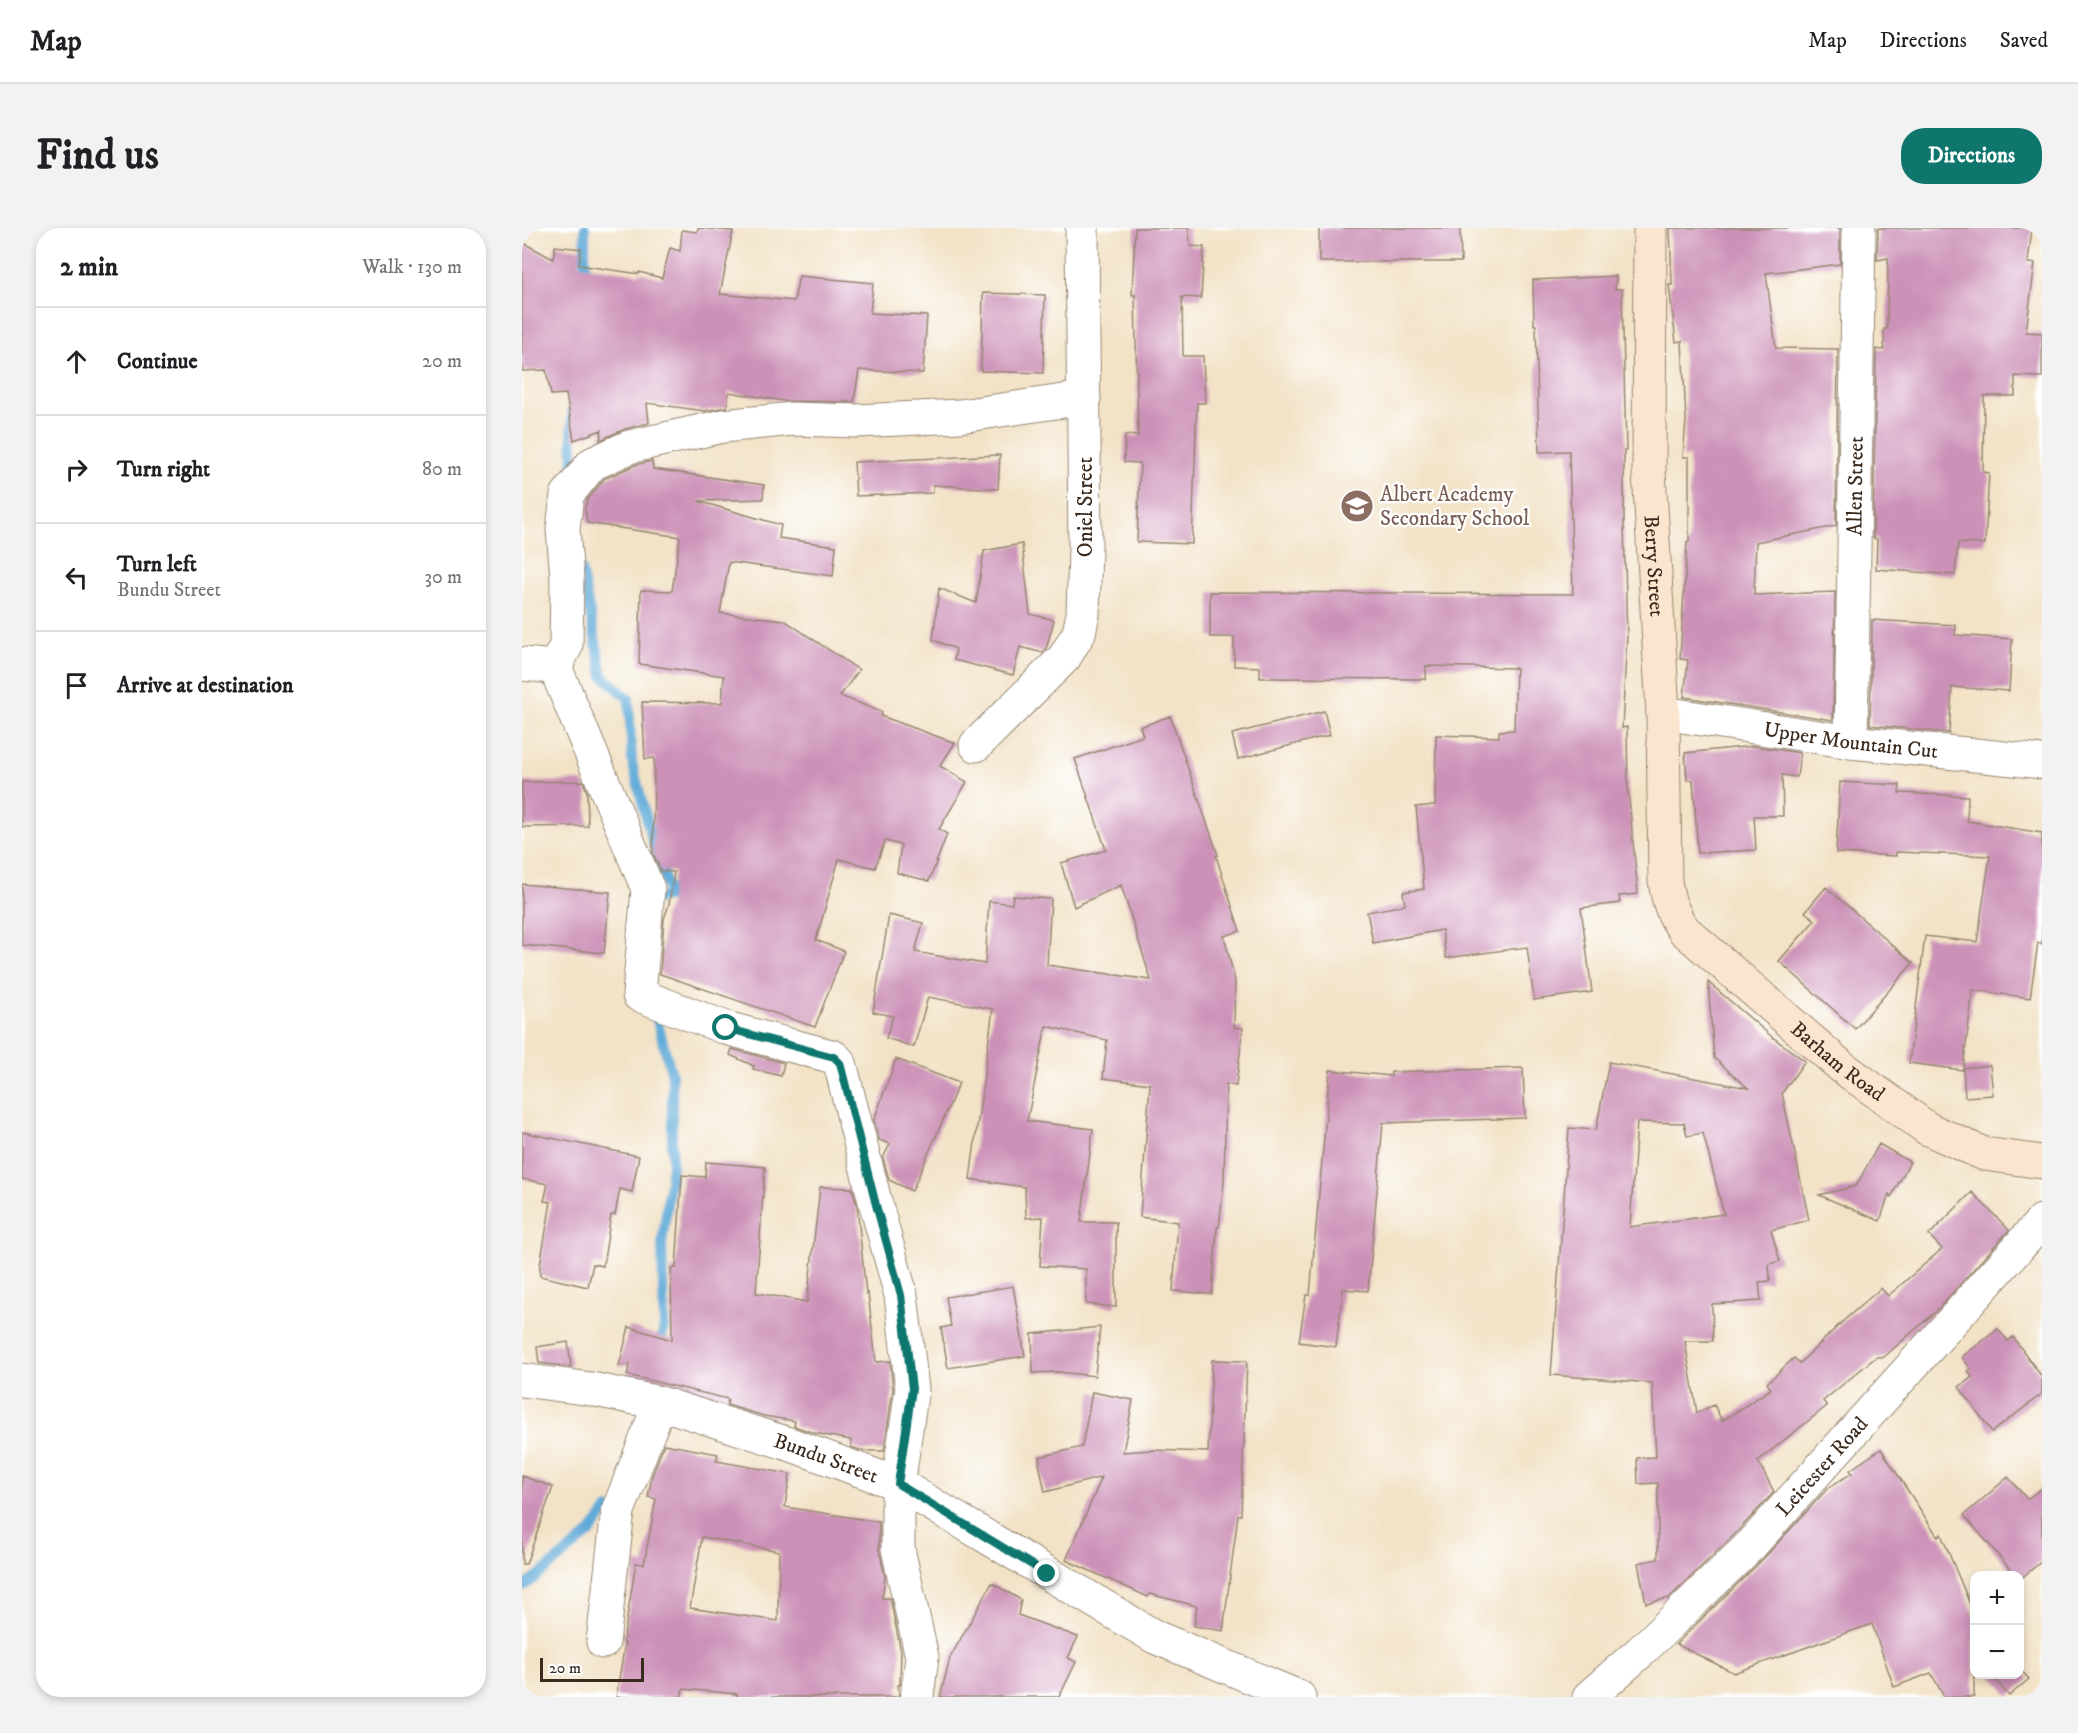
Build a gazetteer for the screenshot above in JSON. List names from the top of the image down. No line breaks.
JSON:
{"streets":{"street":["Allen Street","Oniel Street","Berry Street","Upper Mountain Cut","Barham Road","Bundu Street","Leicester Road"]},"crossings":[["Allen Street","Upper Mountain Cut"],["Berry Street","Upper Mountain Cut"],["Berry Street","Barham Road"]],"places":{"school or university":["Albert Academy Secondary School"]},"scale_bar":"20 m","page":{"header":"Map","nav":["Map","Directions","Saved"],"buttons":"Directions","title":"Find us","heading":["2 min","Walk · 130 m"],"list":[["Continue","20 m"],["Turn right","80 m"],["Turn left","Bundu Street","30 m"],"Arrive at destination"],"map_buttons":["+","−"],"scale":"20 m"}}
